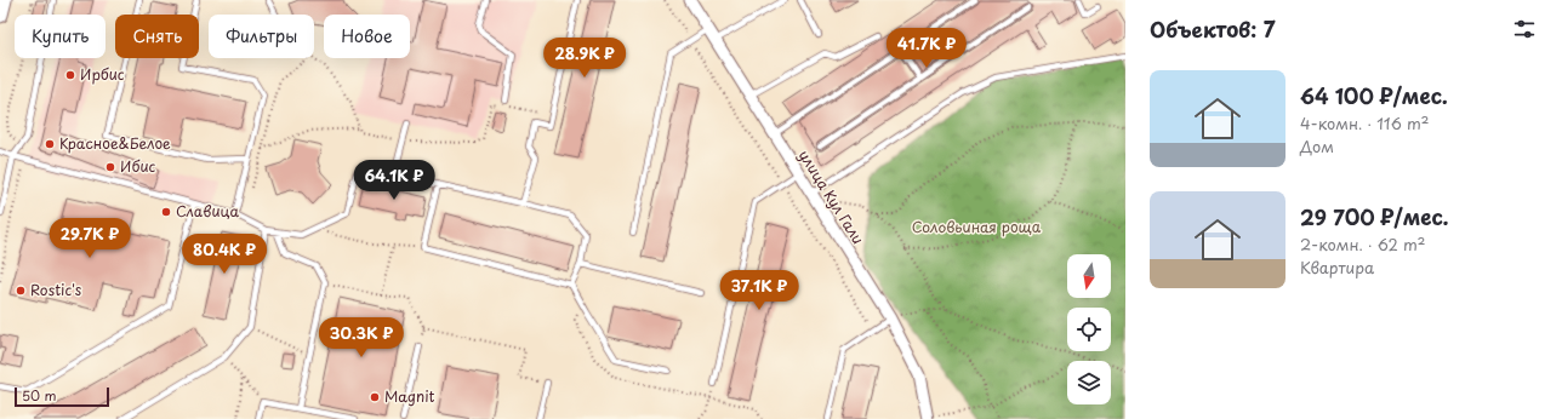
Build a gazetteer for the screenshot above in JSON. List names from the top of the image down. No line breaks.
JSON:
{"streets":{"street":["улица Кул Гали"]},"parks":["Соловьиная роща"],"places":["Ирбис","Красное&Белое","Ибис","Славица","Rostic's","Magnit"],"scale_bar":"50 m","north":"bottom","page":{"heading":"Объектов: 7","chip":["Купить","Снять","Фильтры","Новое"],"price":["41.7K ₽","28.9K ₽","64.1K ₽","29.7K ₽","80.4K ₽","37.1K ₽","30.3K ₽"],"list":[{"name":"64 100 ₽/мес.","note":"4-комн. · 116 m² · Дом"},{"name":"29 700 ₽/мес.","note":"2-комн. · 62 m² · Квартира"}],"scale":"50 m"}}
